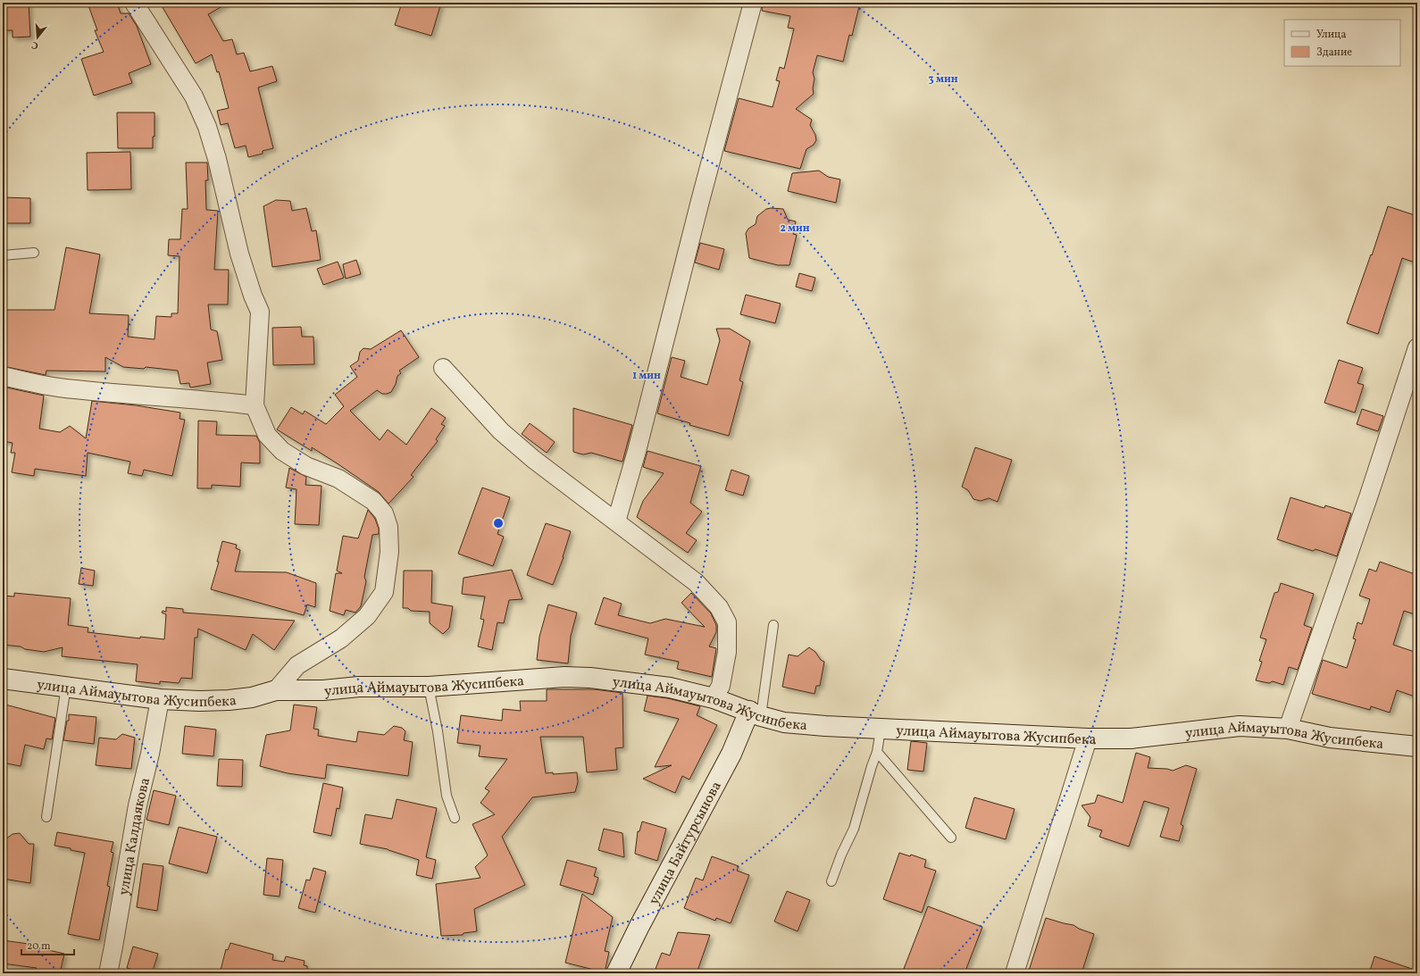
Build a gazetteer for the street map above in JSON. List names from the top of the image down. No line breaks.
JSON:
{"streets":{"street":["улица Аймауытова Жусипбека","улица Калдаякова","улица Байтурсынова"]},"crossings":[["улица Аймауытова Жусипбека","улица Калдаякова"],["улица Аймауытова Жусипбека","улица Байтурсынова"]],"legend":["Улица","Здание"],"scale_bar":"20 m","north":"bottom","rings":["3 мин","2 мин","1 мин"]}
